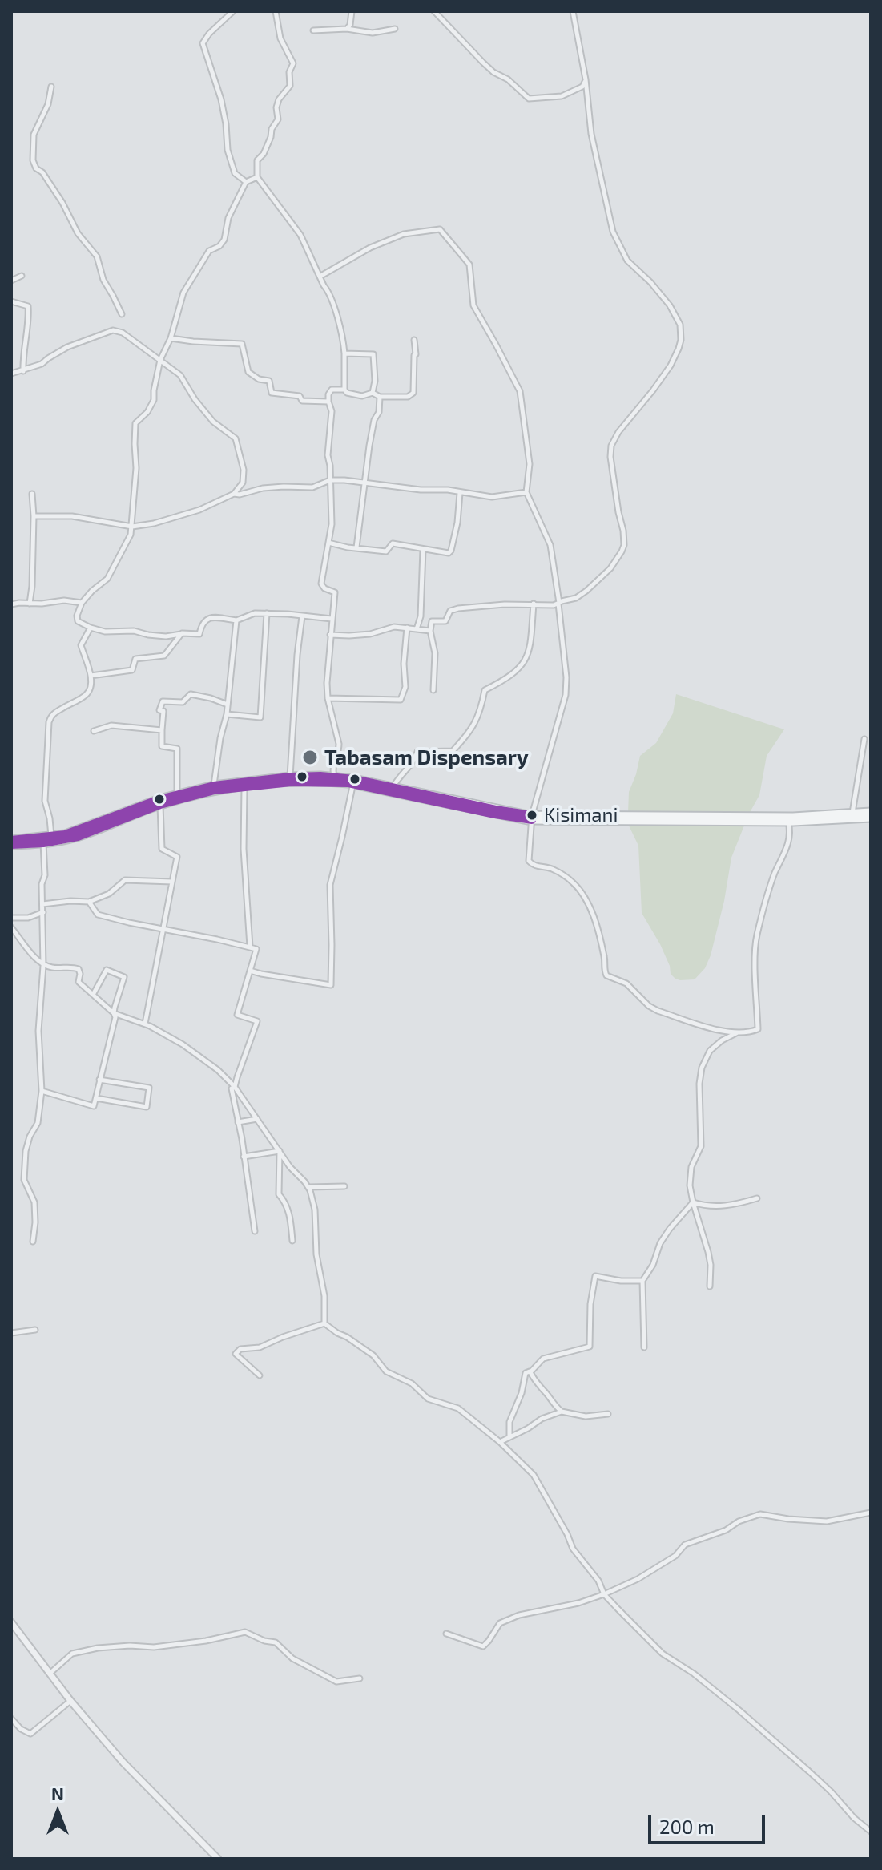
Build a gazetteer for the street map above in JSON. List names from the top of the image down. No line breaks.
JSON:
{"places":["Tabasam Dispensary","Kisimani"],"scale_bar":"200 m","north":"top"}
